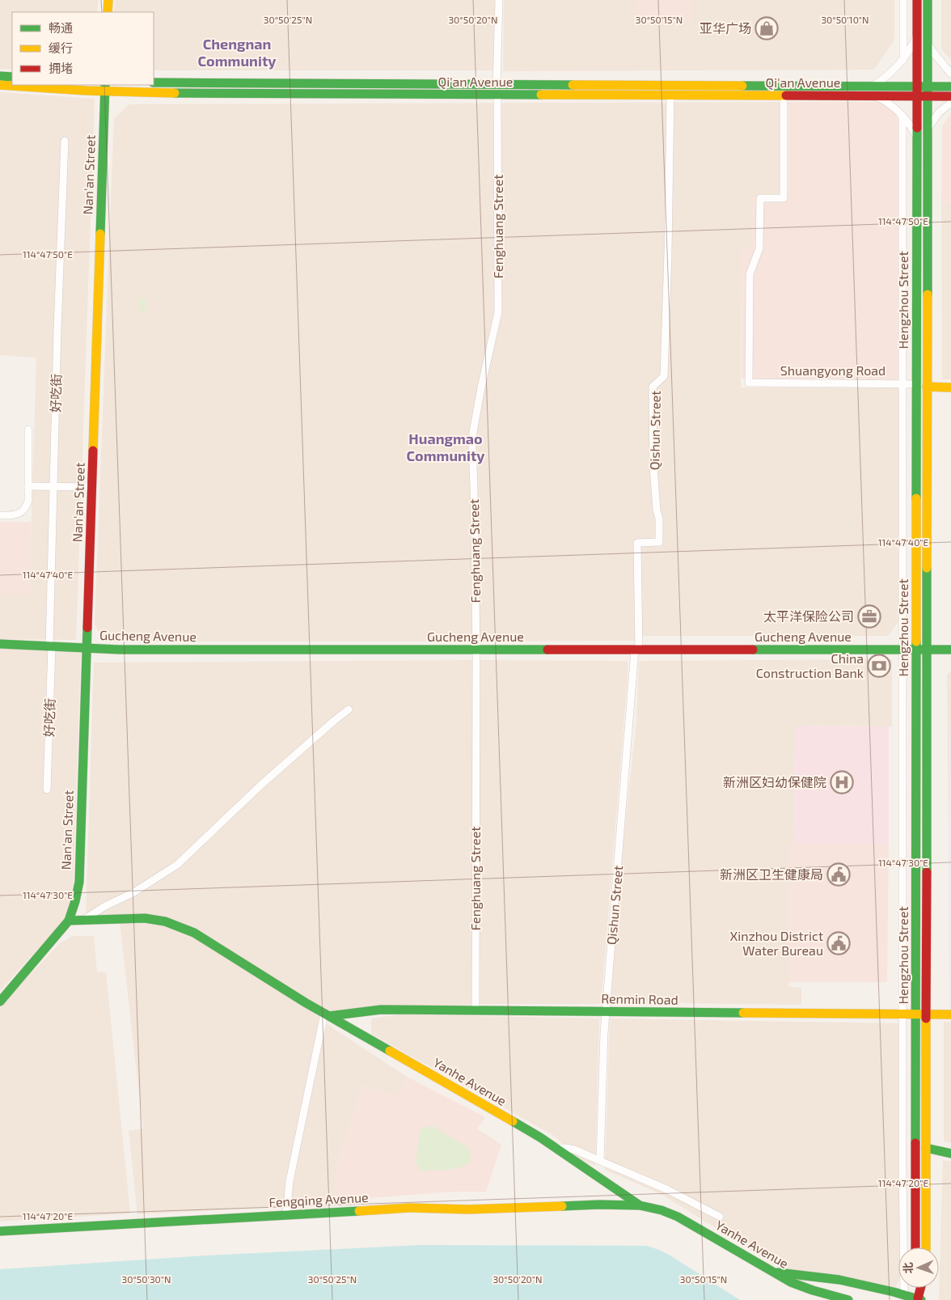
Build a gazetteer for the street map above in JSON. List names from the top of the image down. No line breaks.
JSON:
{"streets":{"main road":["Qi'an Avenue","Nan'an Street","Hengzhou Street","Gucheng Avenue","Renmin Road","Yanhe Avenue","Fengqing Avenue"],"street":["Fenghuang Street","Shuangyong Road","好吃街","Qishun Street"]},"crossings":[["Qi'an Avenue","Nan'an Street"],["Qi'an Avenue","Fenghuang Street"],["Qi'an Avenue","Hengzhou Street"],["Qi'an Avenue","Shuangyong Road"],["Qi'an Avenue","Qishun Street"],["Nan'an Street","Gucheng Avenue"],["Nan'an Street","Yanhe Avenue"],["Fenghuang Street","Gucheng Avenue"],["Fenghuang Street","Renmin Road"],["Hengzhou Street","Shuangyong Road"],["Hengzhou Street","Gucheng Avenue"],["Hengzhou Street","Renmin Road"],["好吃街","Gucheng Avenue"],["Qishun Street","Gucheng Avenue"],["Qishun Street","Renmin Road"],["Renmin Road","Yanhe Avenue"],["Yanhe Avenue","Fengqing Avenue"]],"districts":["Chengnan Community","Huangmao Community"],"places":{"shop":["亚华广场"],"office":["太平洋保险公司"],"bank":["China Construction Bank"],"hospital":["新洲区妇幼保健院"],"public building":["新洲区卫生健康局","Xinzhou District Water Bureau"]},"legend":["畅通","缓行","拥堵"],"north":"left","coordinates":["30°50'25\"N","30°50'20\"N","30°50'15\"N","30°50'10\"N","114°47'50\"E","114°47'40\"E","114°47'30\"E","114°47'20\"E","30°50'30\"N"]}
